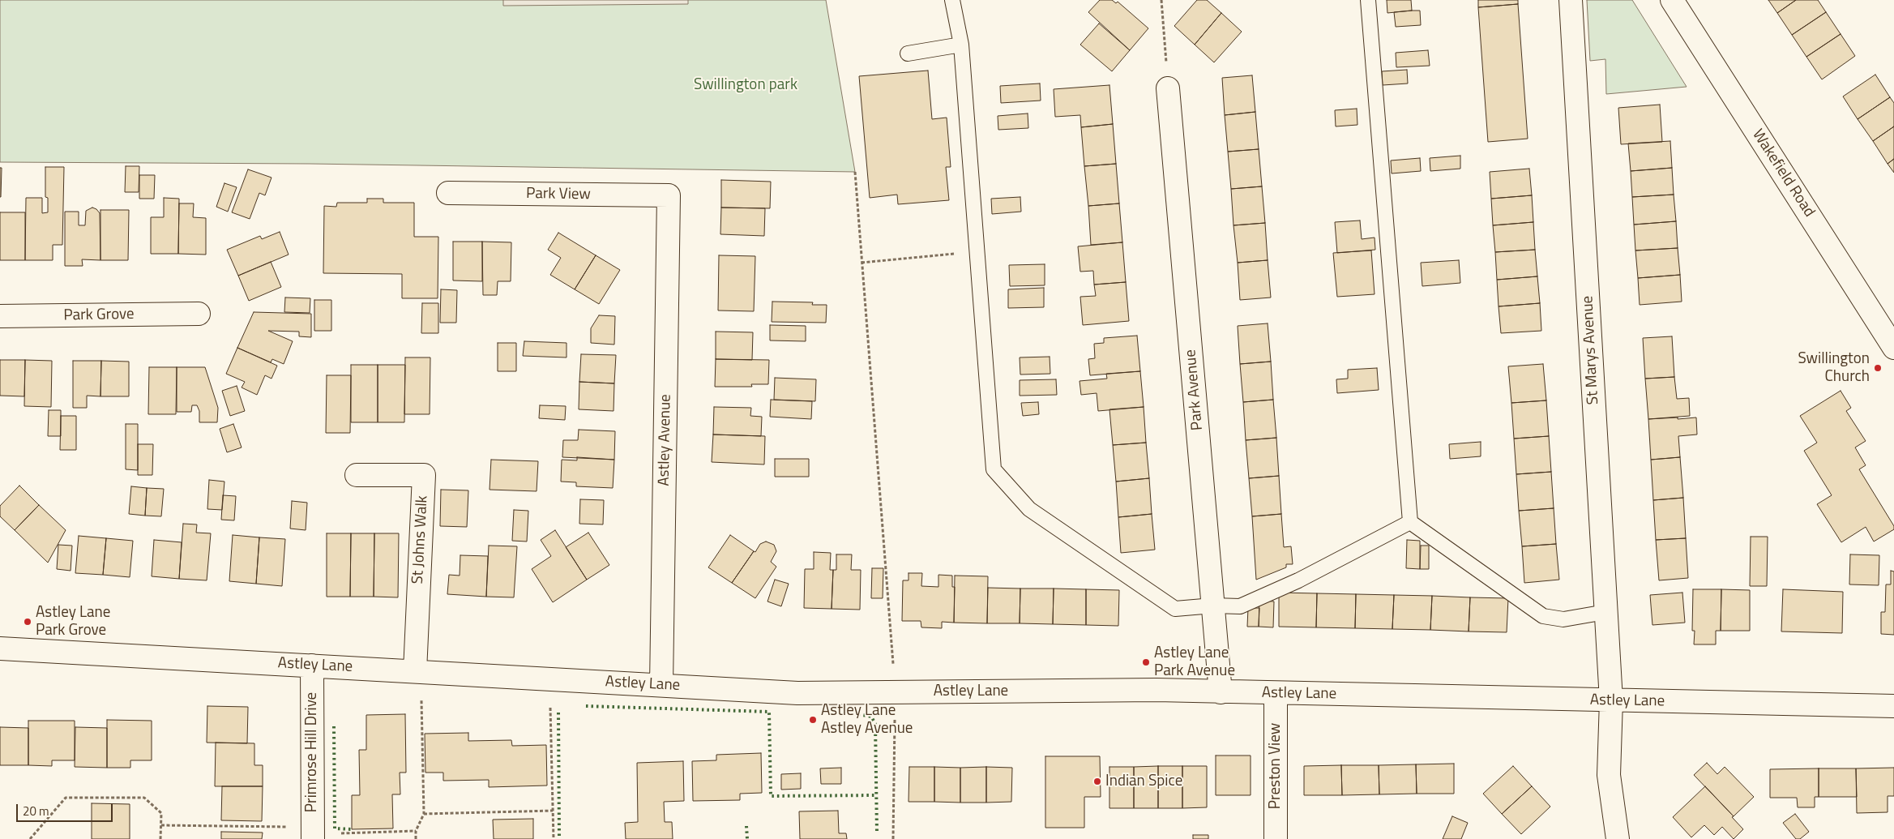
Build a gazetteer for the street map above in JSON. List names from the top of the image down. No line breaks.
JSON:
{"streets":{"street":["Wakefield Road","Park View","Park Grove","St Marys Avenue","Park Avenue","Astley Avenue","St Johns Walk","Astley Lane","Primrose Hill Drive","Preston View"]},"crossings":[["Park View","Astley Avenue"],["St Marys Avenue","Astley Lane"],["Park Avenue","Astley Lane"],["Astley Avenue","Astley Lane"],["St Johns Walk","Astley Lane"],["Astley Lane","Primrose Hill Drive"],["Astley Lane","Preston View"]],"parks":["Swillington park"],"places":["Swillington Church","Astley Lane Park Grove","Astley Lane Park Avenue","Astley Lane Astley Avenue","Indian Spice"],"scale_bar":"20 m"}
